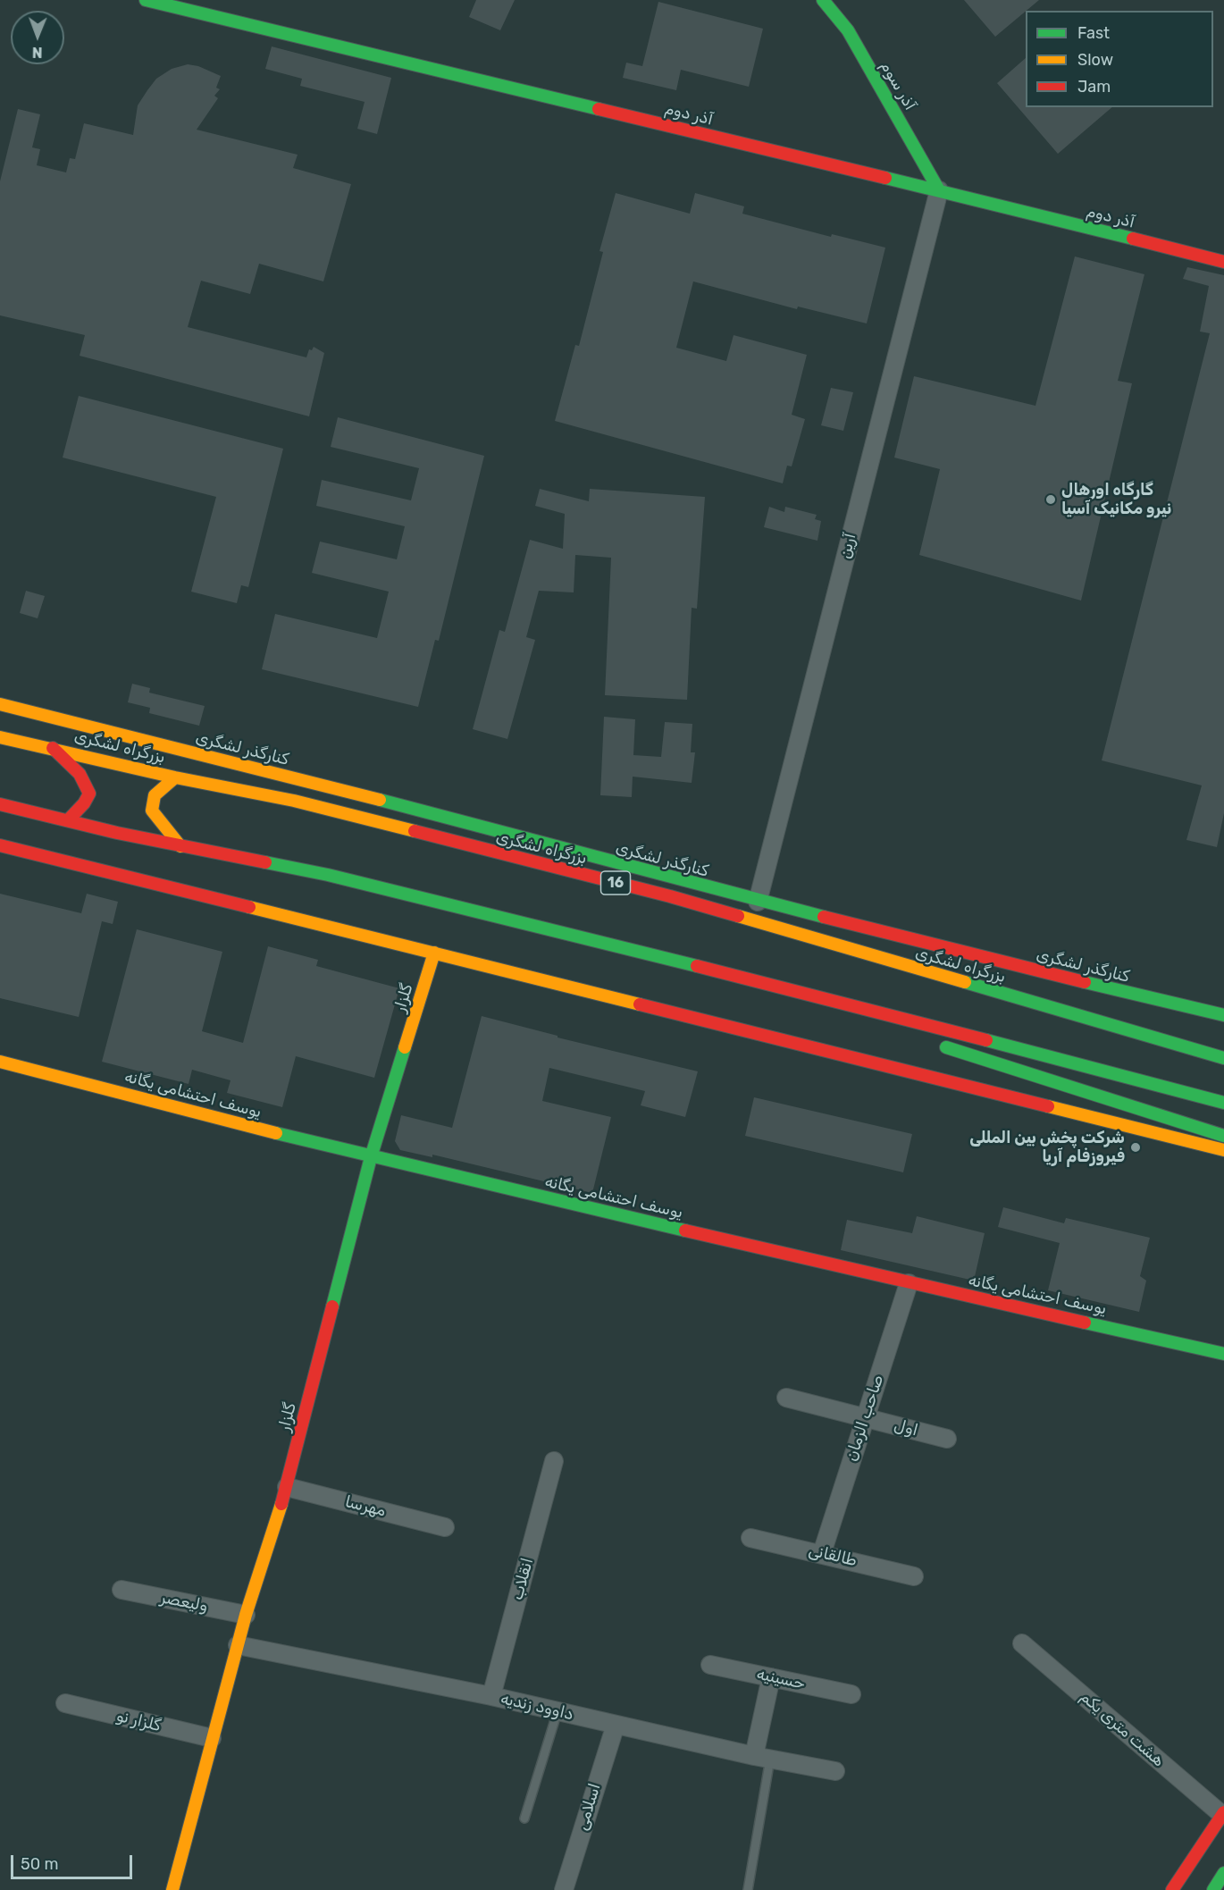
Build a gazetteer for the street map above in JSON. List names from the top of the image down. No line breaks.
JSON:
{"streets":{"main road":["آذر سوم","آذر دوم","بزرگراه لشگری","کنارگذر لشگری","16","گلزار","یوسف احتشامی یگانه"],"street":["آرین","صاحب الزمان","اول","مهرسا","طالقانی","انقلاب","ولیعصر","حسینیه","داوود زندیه","گلزار نو","هشت متری یکم","اسلامی"]},"crossings":[["آذر سوم","آذر دوم"],["آذر سوم","آرین"],["آذر دوم","آرین"],["آرین","کنارگذر لشگری"],["گلزار","یوسف احتشامی یگانه"],["گلزار","مهرسا"],["گلزار","ولیعصر"],["گلزار","داوود زندیه"],["گلزار","گلزار نو"],["یوسف احتشامی یگانه","صاحب الزمان"],["صاحب الزمان","اول"],["صاحب الزمان","طالقانی"],["انقلاب","داوود زندیه"],["داوود زندیه","اسلامی"]],"places":["گارگاه اورهال نیرو مکانیک آسیا","شرکت پخش بین المللی فیروزفام آریا"],"legend":["Fast","Slow","Jam"],"scale_bar":"50 m","north":"bottom"}
